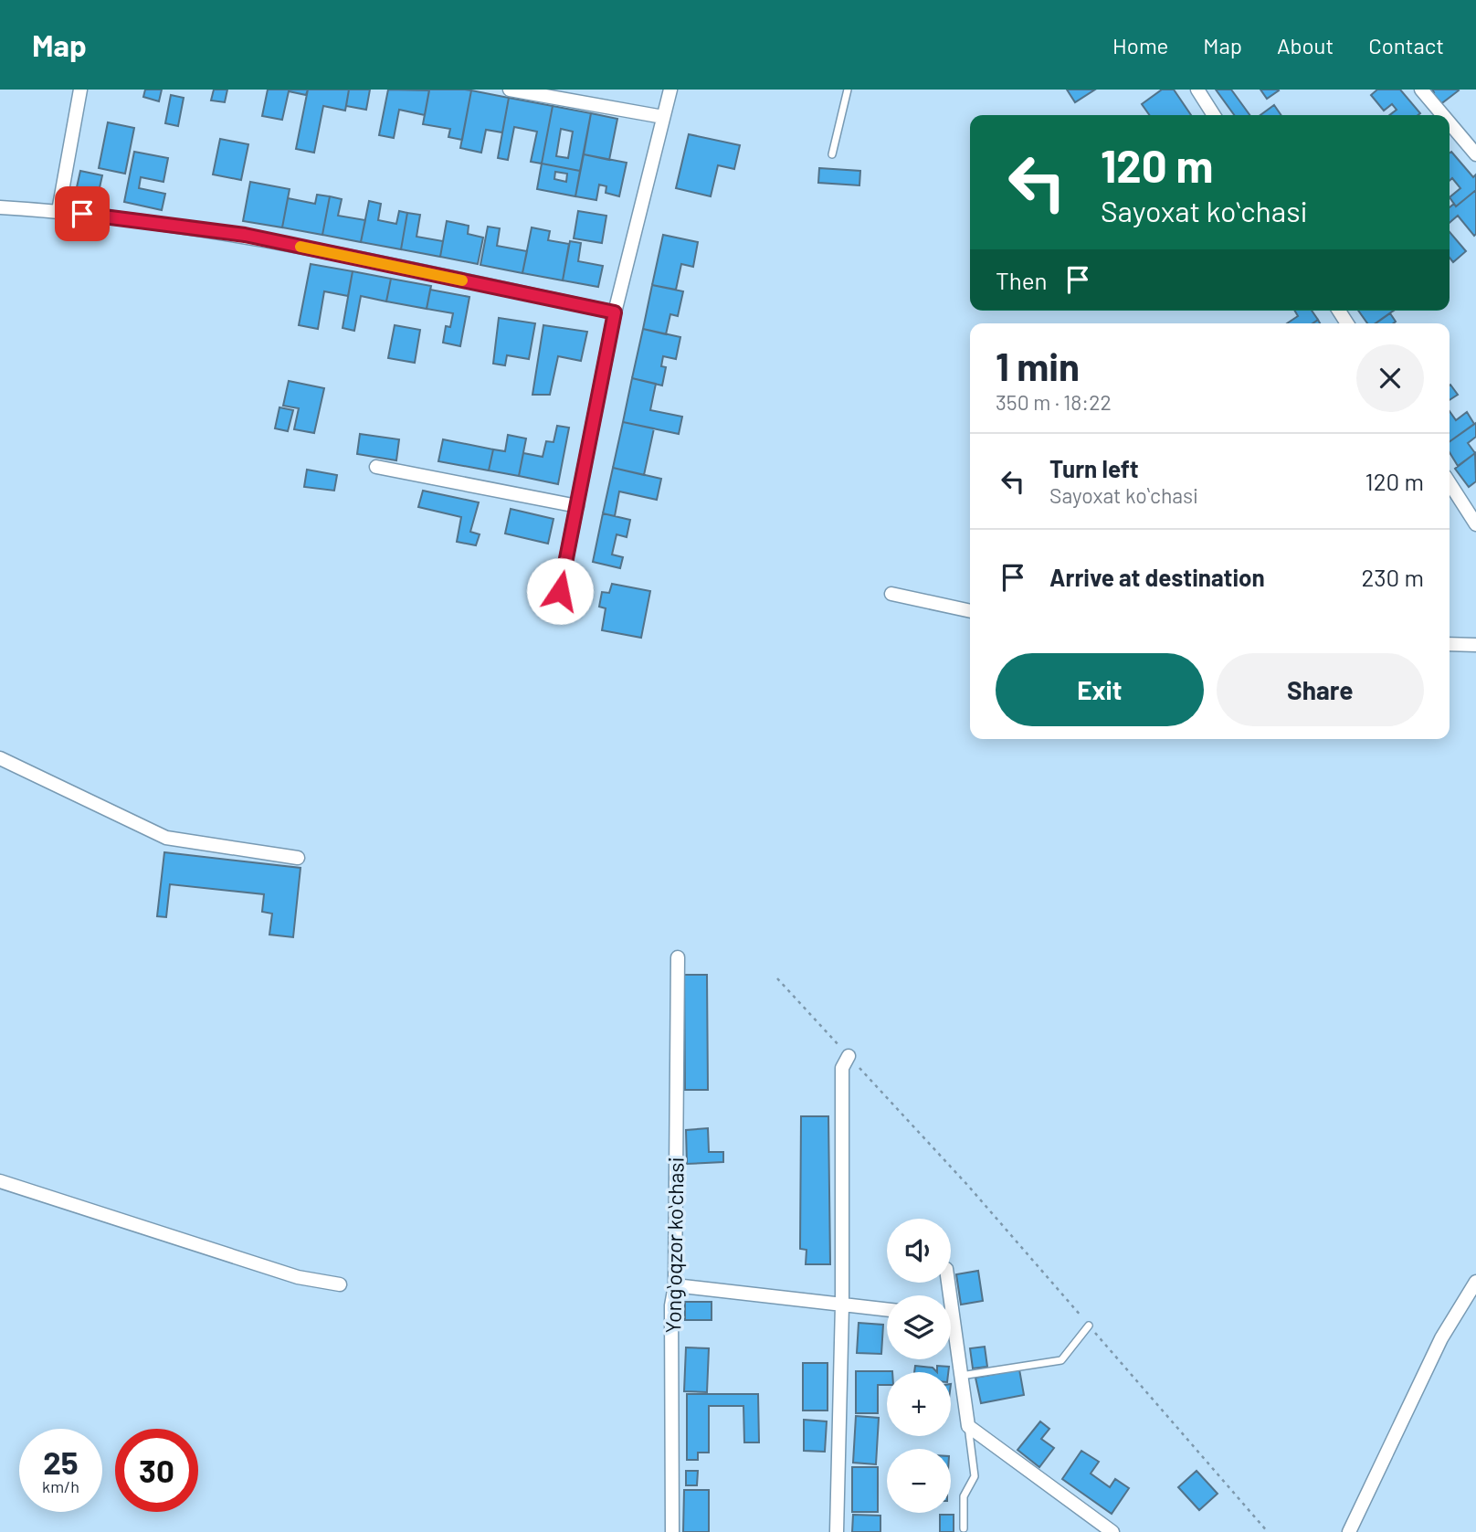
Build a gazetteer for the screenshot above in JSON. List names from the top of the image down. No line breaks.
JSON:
{"streets":{"street":["Yongʻoqzor koʻchasi"]},"page":{"header":"Map","nav":["Home","Map","About","Contact"],"turn":["120 m","Sayoxat koʻchasi"],"then":"Then","heading":["1 min","350 m · 18:22"],"list":[{"name":"Turn left","note":"Sayoxat koʻchasi","value":"120 m"},{"name":"Arrive at destination","value":"230 m"}],"buttons":["Exit","Share"],"map_buttons":["+","−"],"speed":"25 km/h","limit":"30"}}
